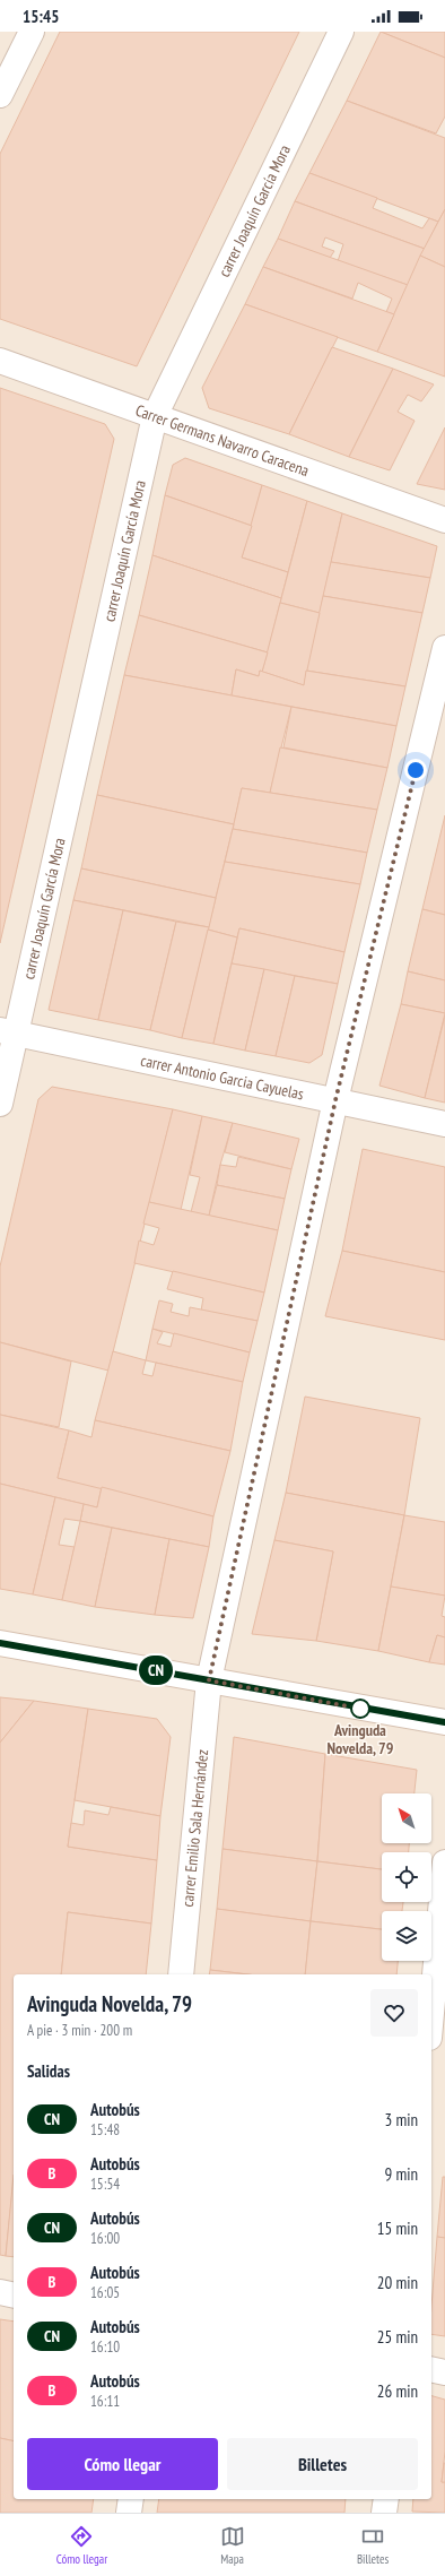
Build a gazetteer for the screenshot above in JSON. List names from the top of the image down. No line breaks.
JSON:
{"streets":{"street":["carrer Joaquín García Mora","Carrer Germans Navarro Caracena","carrer Antonio Garcia Cayuelas","carrer Emilio Sala Hernández"]},"crossings":[["carrer Joaquín García Mora","Carrer Germans Navarro Caracena"],["carrer Joaquín García Mora","carrer Antonio Garcia Cayuelas"],["carrer Antonio Garcia Cayuelas","carrer Emilio Sala Hernández"]],"places":["Avinguda Novelda, 79"],"lines":["bus line CN"],"north":"top left","page":{"status":"15:45","on_map":"CN","heading":[["Avinguda Novelda, 79","A pie · 3 min · 200 m"],"Salidas"],"list":[{"mark":"CN","name":"Autobús","note":"15:48","value":"3 min"},{"mark":"B","name":"Autobús","note":"15:54","value":"9 min"},{"mark":"CN","name":"Autobús","note":"16:00","value":"15 min"},{"mark":"B","name":"Autobús","note":"16:05","value":"20 min"},{"mark":"CN","name":"Autobús","note":"16:10","value":"25 min"},{"mark":"B","name":"Autobús","note":"16:11","value":"26 min"}],"buttons":["Cómo llegar","Billetes"],"tabs":["Cómo llegar","Mapa","Billetes"]}}
